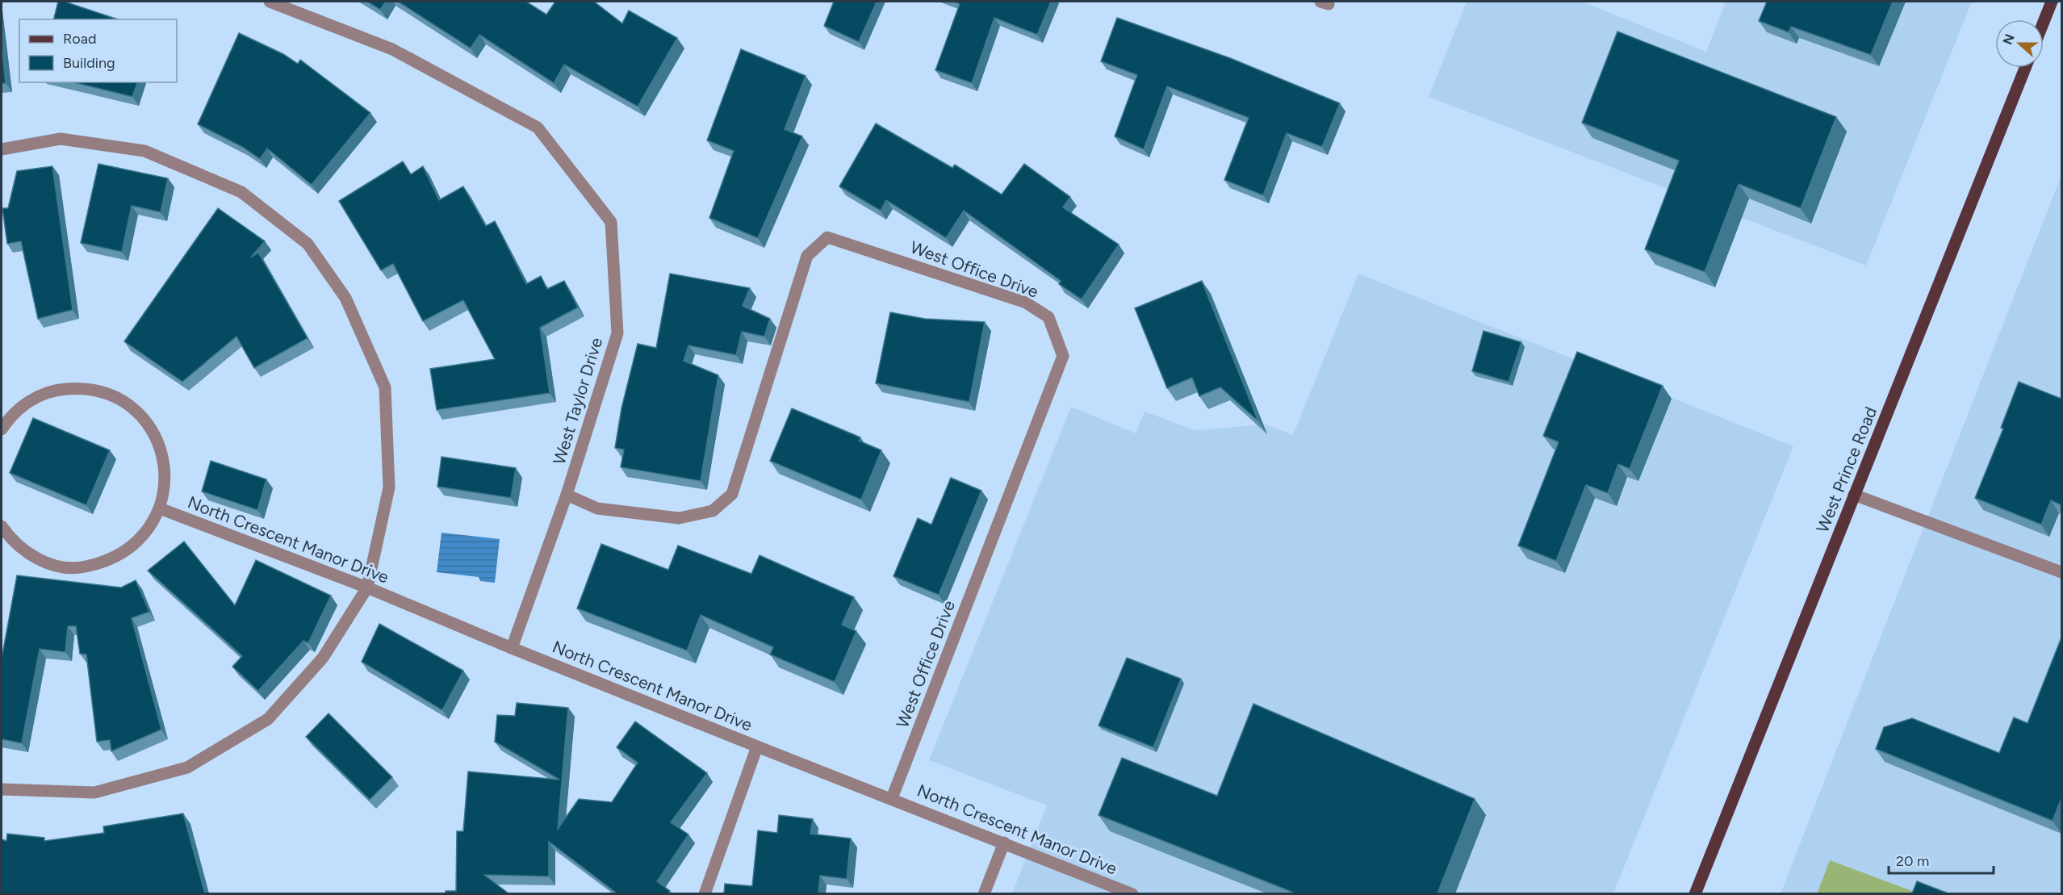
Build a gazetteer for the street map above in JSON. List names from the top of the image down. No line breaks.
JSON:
{"streets":{"main road":["West Prince Road"],"street":["West Office Drive","West Taylor Drive","North Crescent Manor Drive"]},"crossings":[["West Office Drive","West Taylor Drive"],["West Office Drive","North Crescent Manor Drive"],["West Taylor Drive","North Crescent Manor Drive"]],"legend":["Road","Building"],"scale_bar":"20 m","north":"left"}
